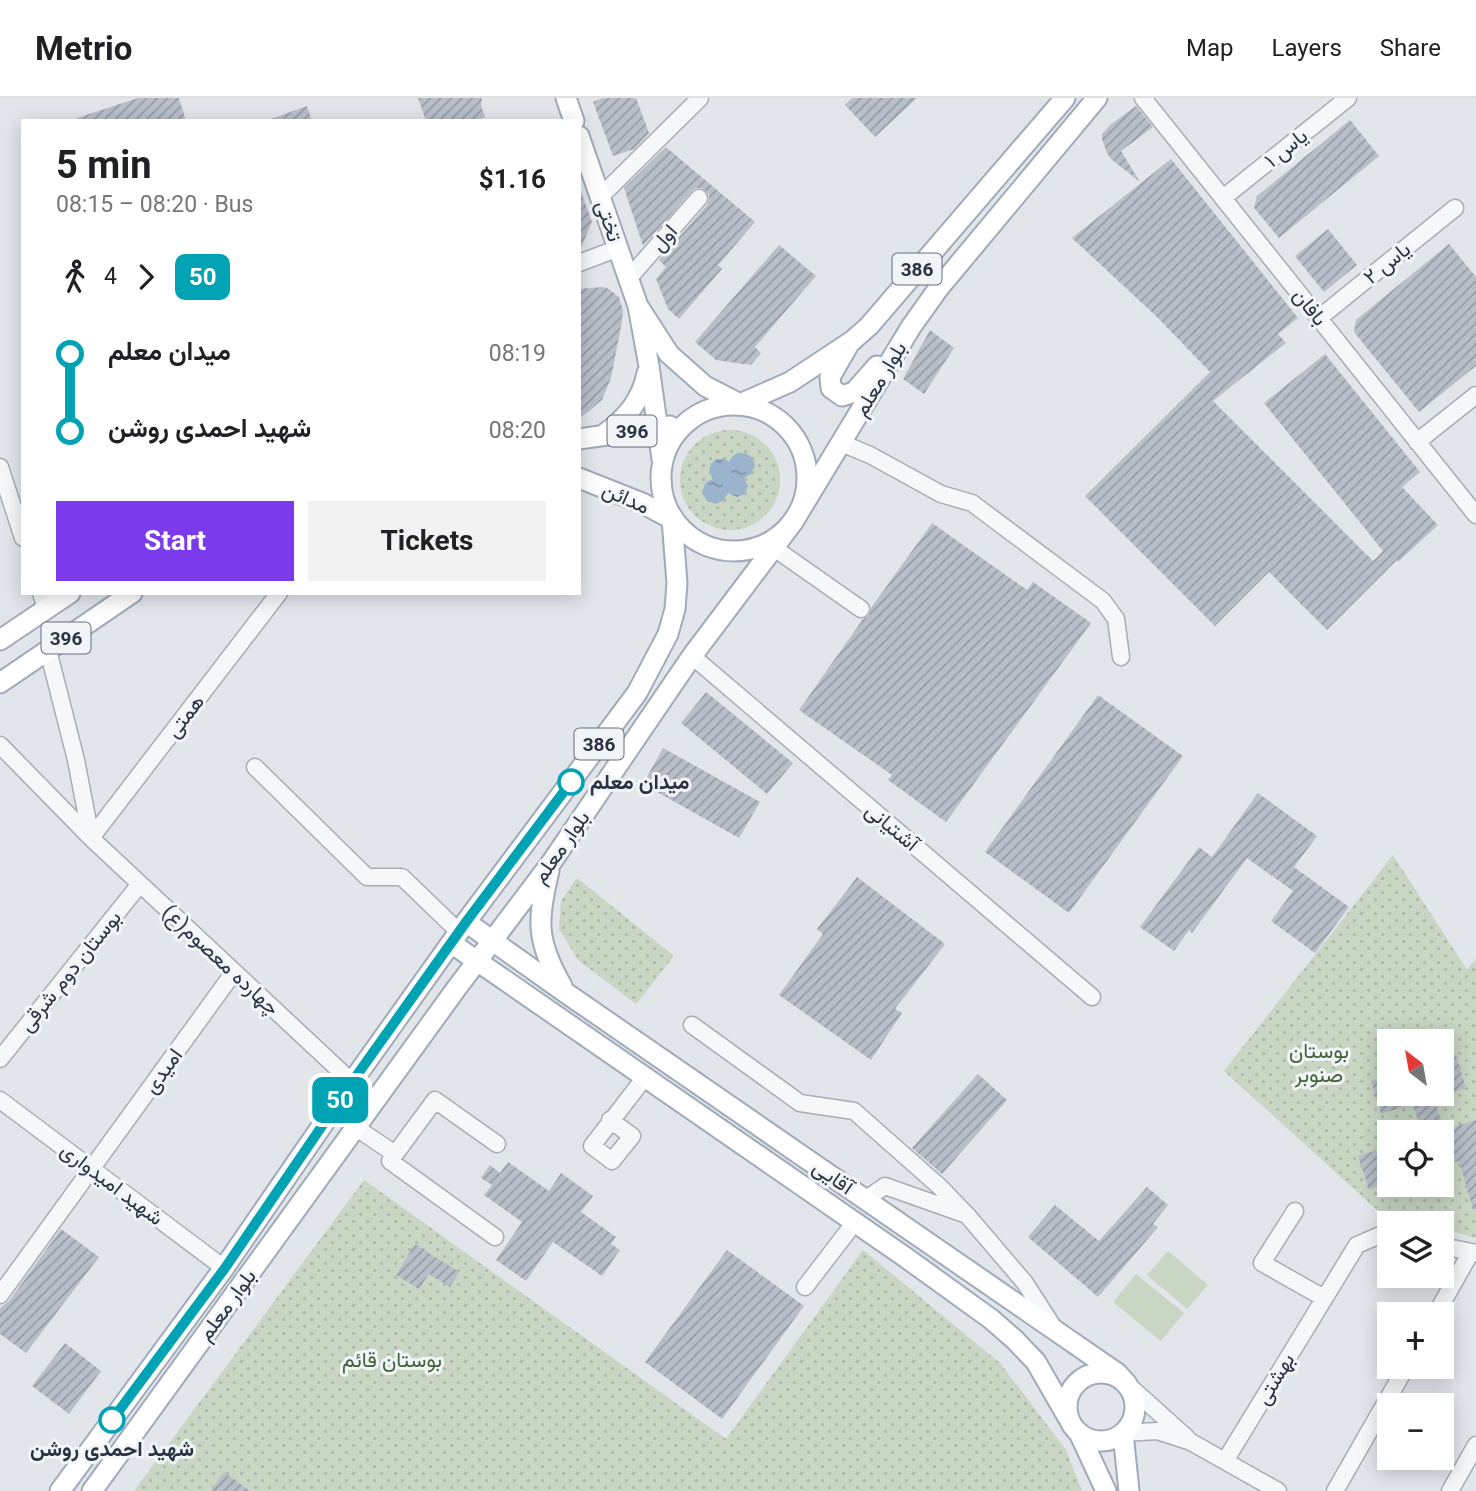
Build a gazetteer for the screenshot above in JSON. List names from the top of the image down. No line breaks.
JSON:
{"streets":{"main road":["تختی","386","بلوار معلم","396","مدائن","آقایی"],"street":["یاس ۱","اول","یاس ۲","بافان","همتی","آشتیانی","چهارده معصوم(ع)","بوستان دوم شرقی","امیدی","شهيد امیدواری","بهشتی"]},"crossings":[["یاس ۱","بافان"],["تختی","اول"],["تختی","بلوار معلم"],["تختی","396"],["تختی","مدائن"],["یاس ۲","بافان"],["بلوار معلم","396"],["بلوار معلم","مدائن"],["بلوار معلم","آشتیانی"],["بلوار معلم","چهارده معصوم(ع)"],["بلوار معلم","آقایی"],["بلوار معلم","شهيد امیدواری"],["396","مدائن"],["همتی","چهارده معصوم(ع)"],["چهارده معصوم(ع)","بوستان دوم شرقی"],["چهارده معصوم(ع)","امیدی"],["امیدی","شهيد امیدواری"],["آقایی","بهشتی"]],"parks":["بوستان صنوبر","بوستان قائم"],"places":["میدان معلم","شهید احمدی روشن"],"lines":["bus line 50"],"north":"top left","page":{"header":"Metrio","nav":["Map","Layers","Share"],"on_map":"50","heading":["5 min","08:15 – 08:20 · Bus","$1.16"],"legs":["4","50"],"list":[{"name":"میدان معلم","value":"08:19"},{"name":"شهید احمدی روشن","value":"08:20"}],"buttons":["Start","Tickets"],"map_buttons":["+","−"]}}
